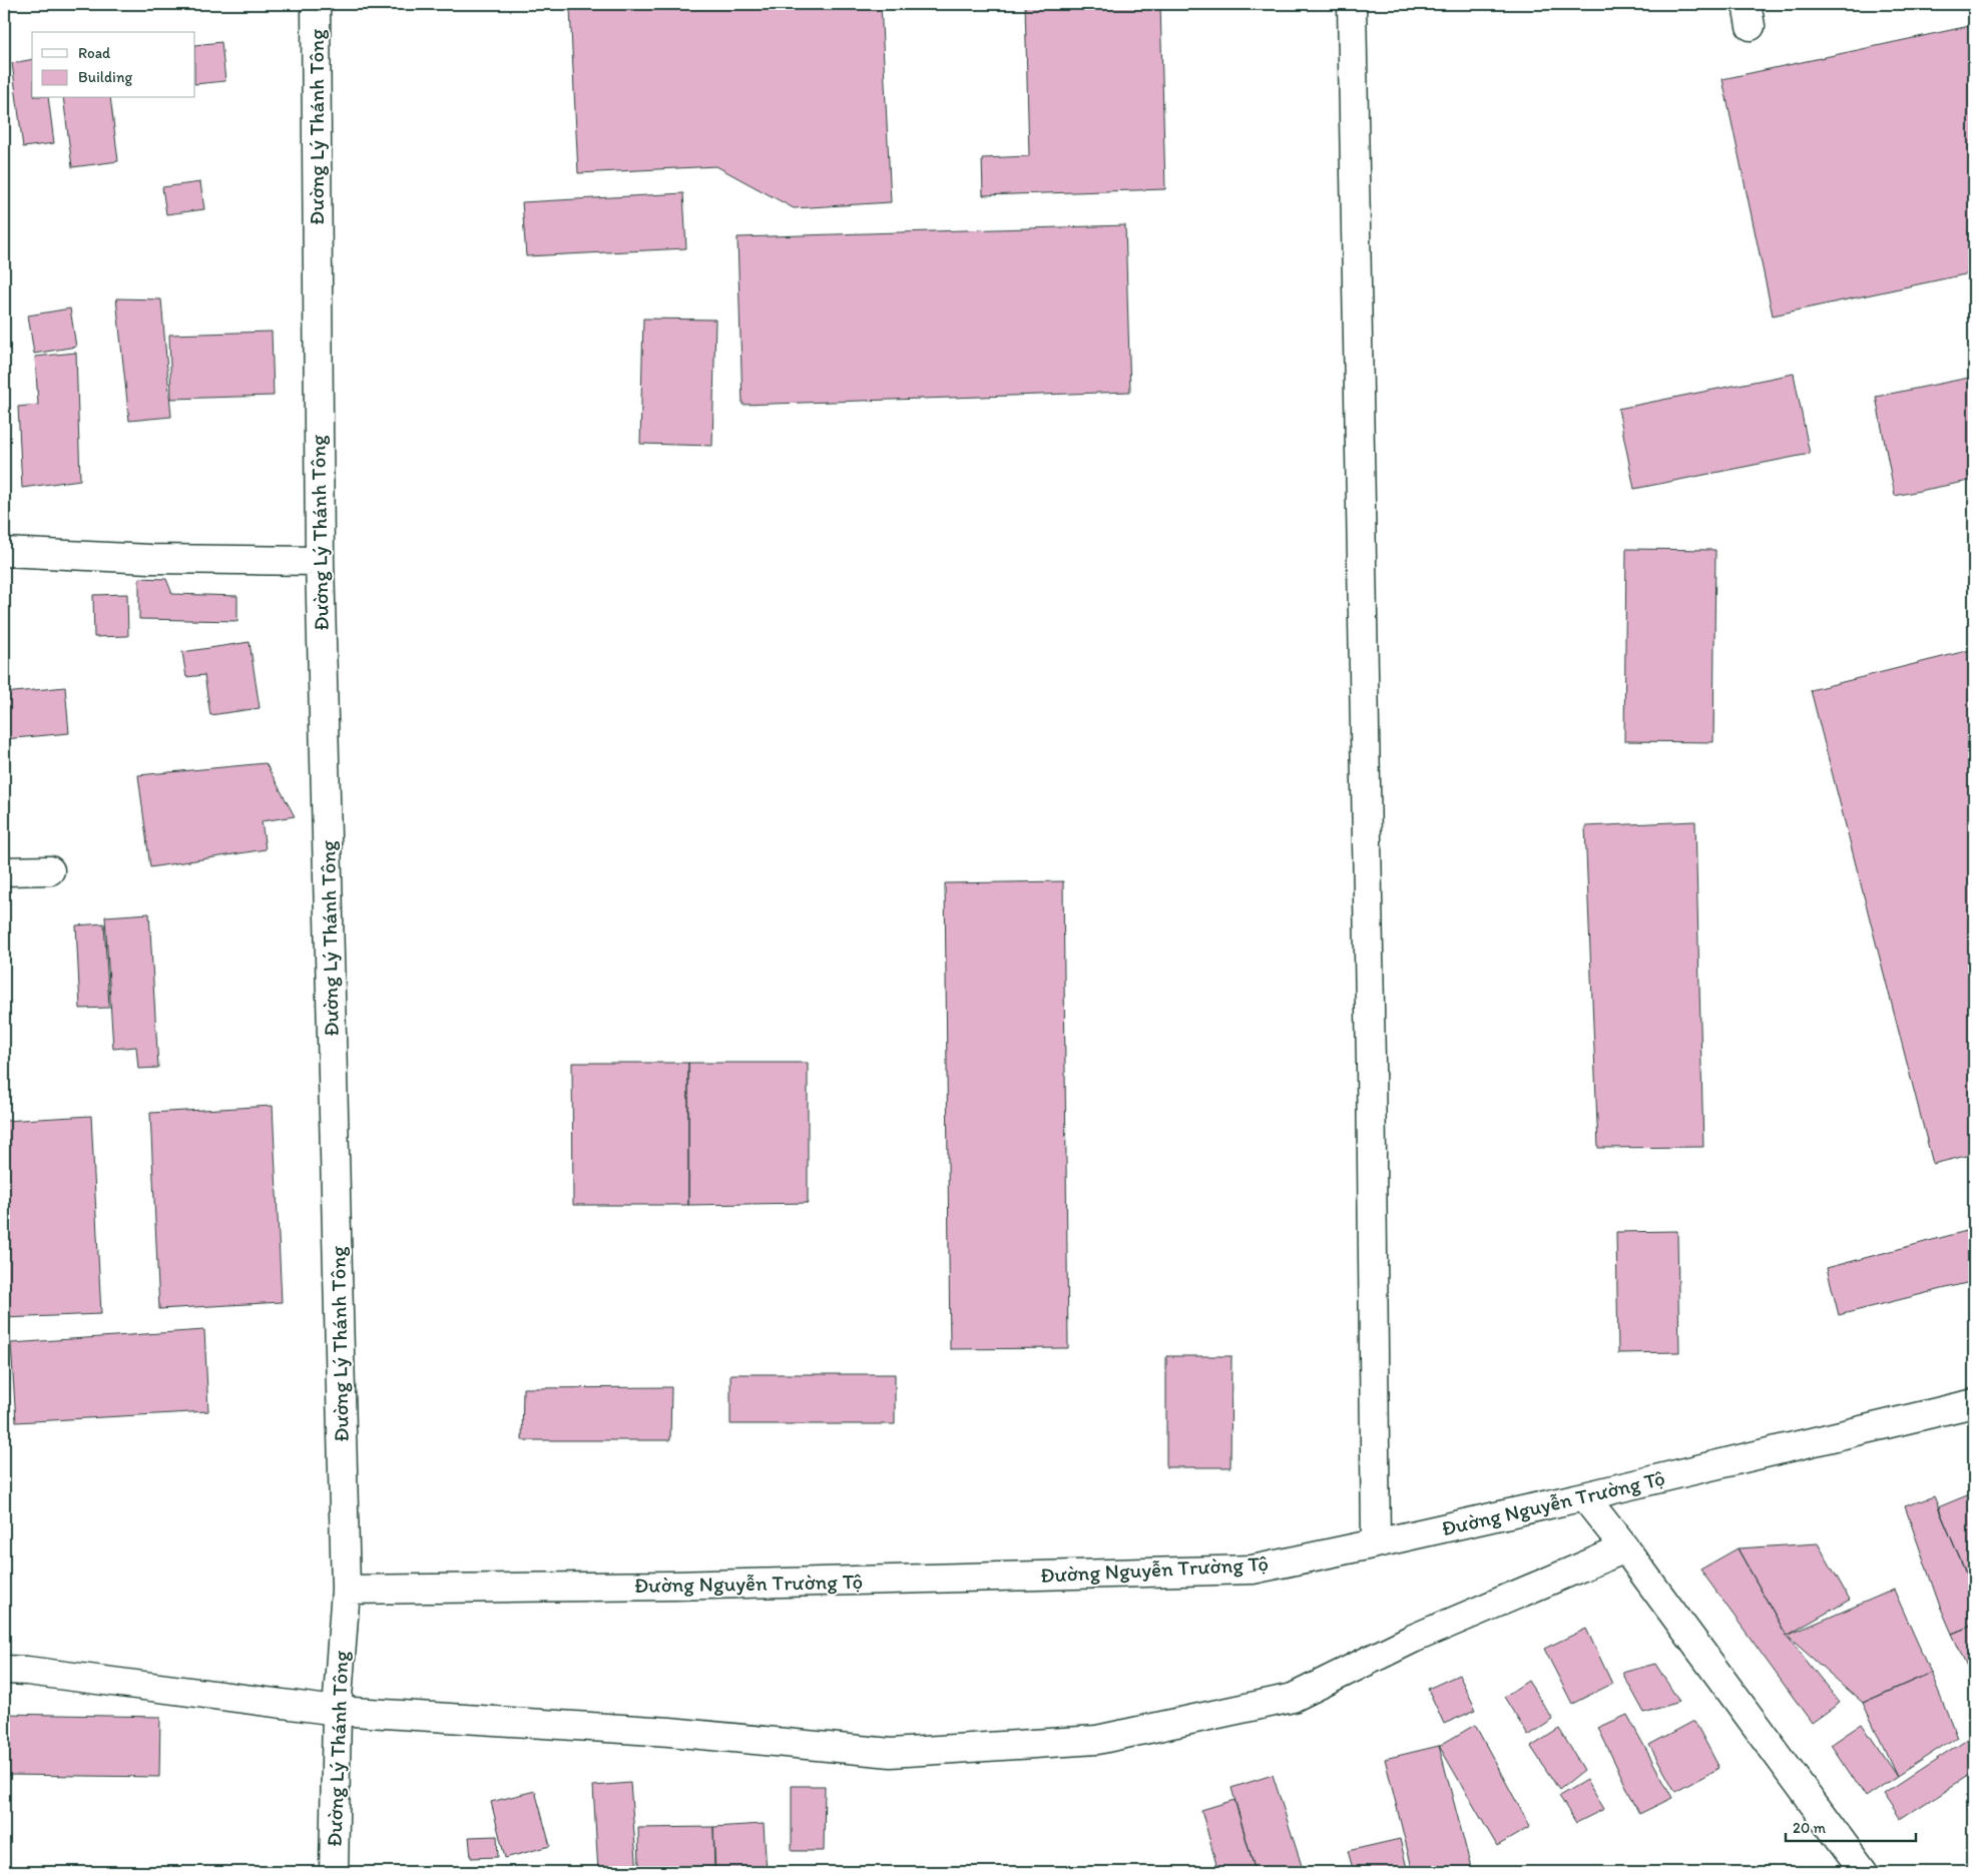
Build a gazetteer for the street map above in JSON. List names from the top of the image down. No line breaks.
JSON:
{"streets":{"street":["Đường Lý Thánh Tông","Đường Nguyễn Trường Tộ"]},"crossings":[["Đường Lý Thánh Tông","Đường Nguyễn Trường Tộ"]],"legend":["Road","Building"],"scale_bar":"20 m"}
